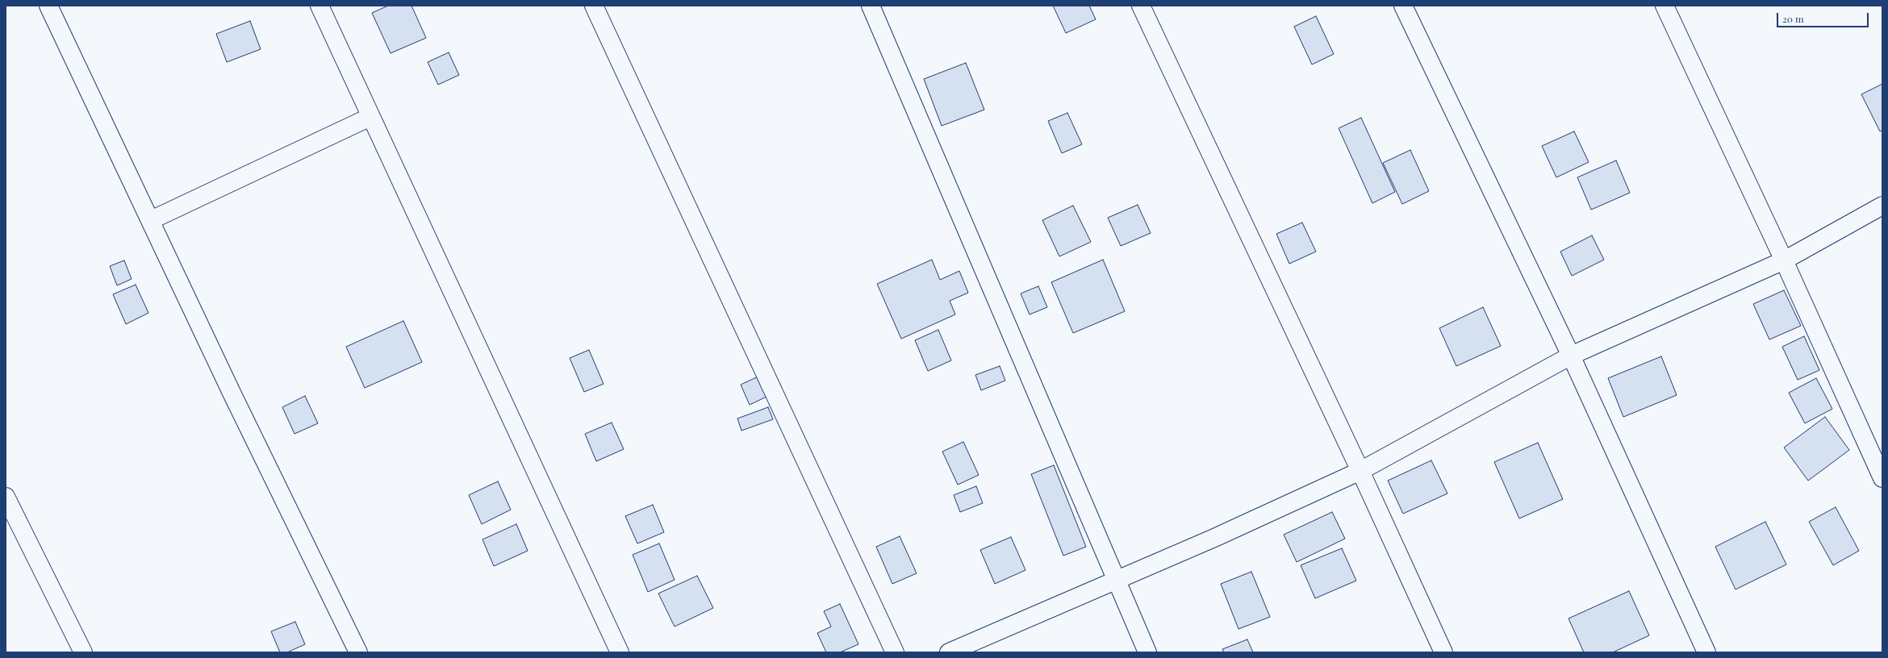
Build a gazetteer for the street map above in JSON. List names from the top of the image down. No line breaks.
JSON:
{"scale_bar":"20 m"}
